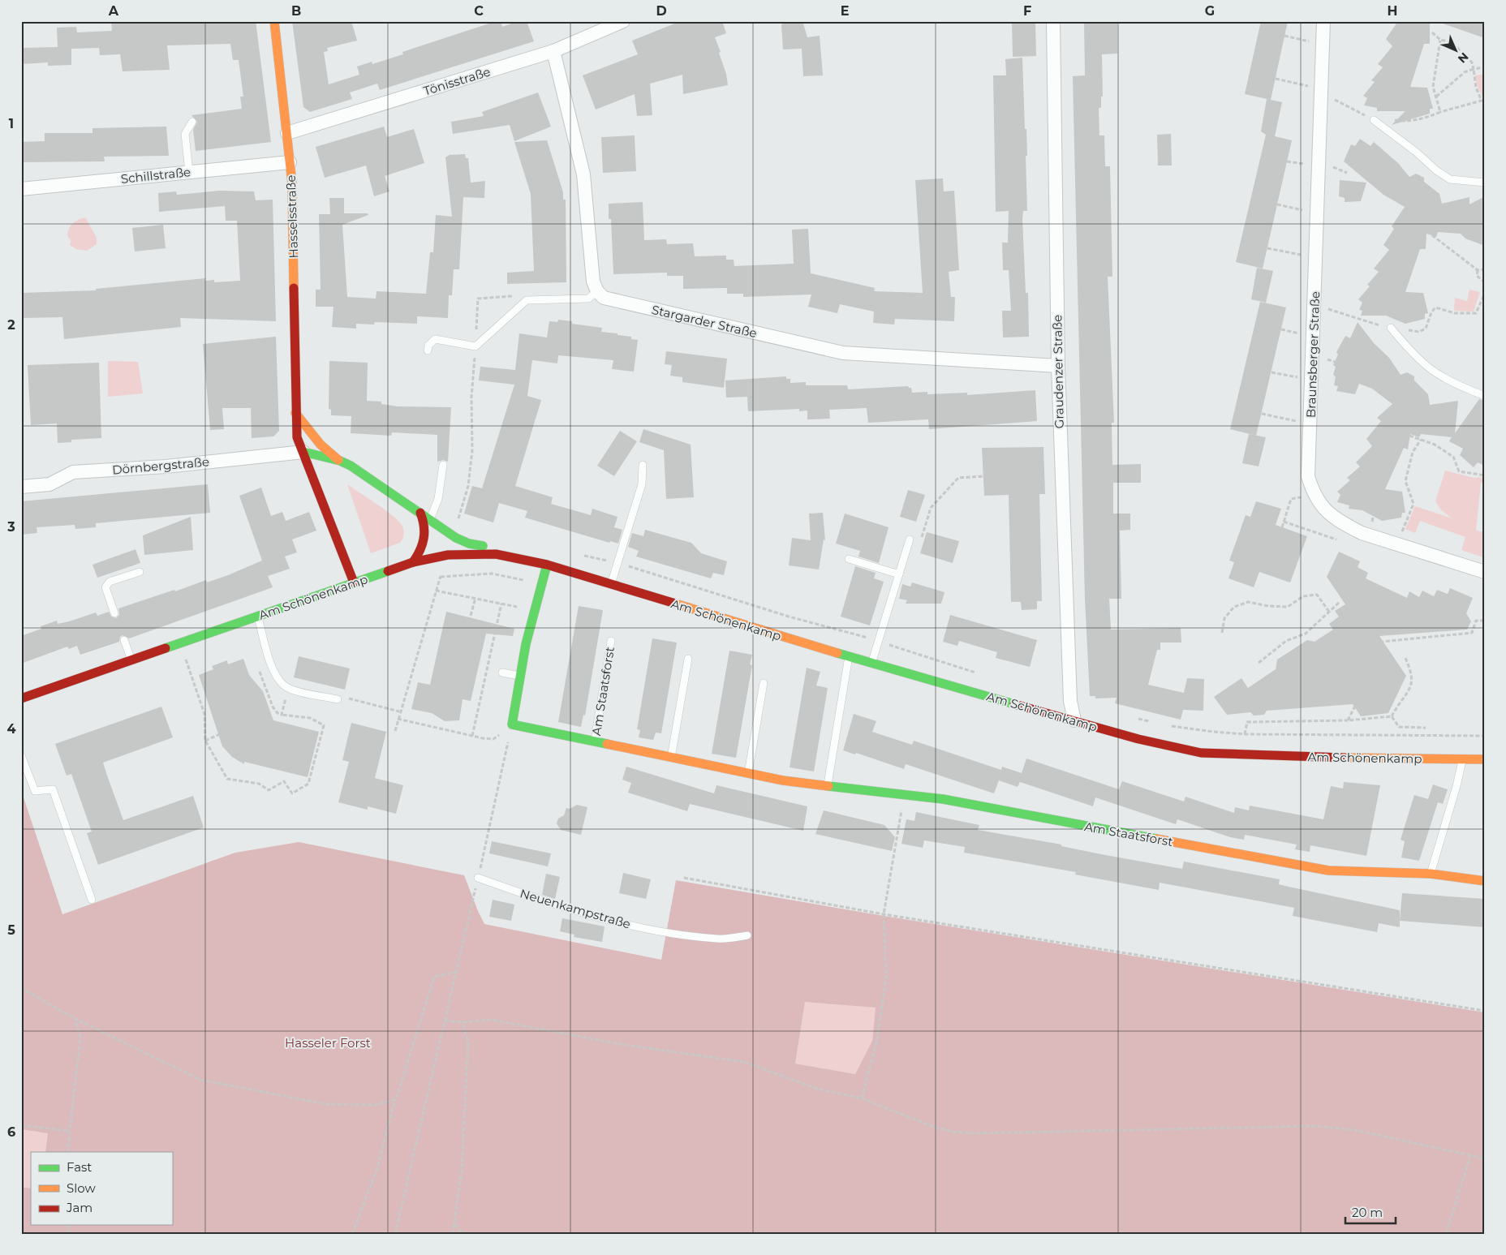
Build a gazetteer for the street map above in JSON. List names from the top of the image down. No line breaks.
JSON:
{"streets":{"street":["Tönisstraße","Schillstraße","Hasselsstraße","Stargarder Straße","Braunsberger Straße","Graudenzer Straße","Dörnbergstraße","Am Schönenkamp","Am Staatsforst"],"lane":["Neuenkampstraße"]},"crossings":[["Tönisstraße","Hasselsstraße"],["Schillstraße","Hasselsstraße"],["Hasselsstraße","Dörnbergstraße"],["Hasselsstraße","Am Schönenkamp"],["Stargarder Straße","Graudenzer Straße"],["Graudenzer Straße","Am Schönenkamp"]],"parks":["Hasseler Forst"],"legend":["Fast","Slow","Jam"],"scale_bar":"20 m","north":"bottom right","grid":{"columns":["A","B","C","D","E","F","G","H"],"rows":["1","2","3","4","5","6"]}}
